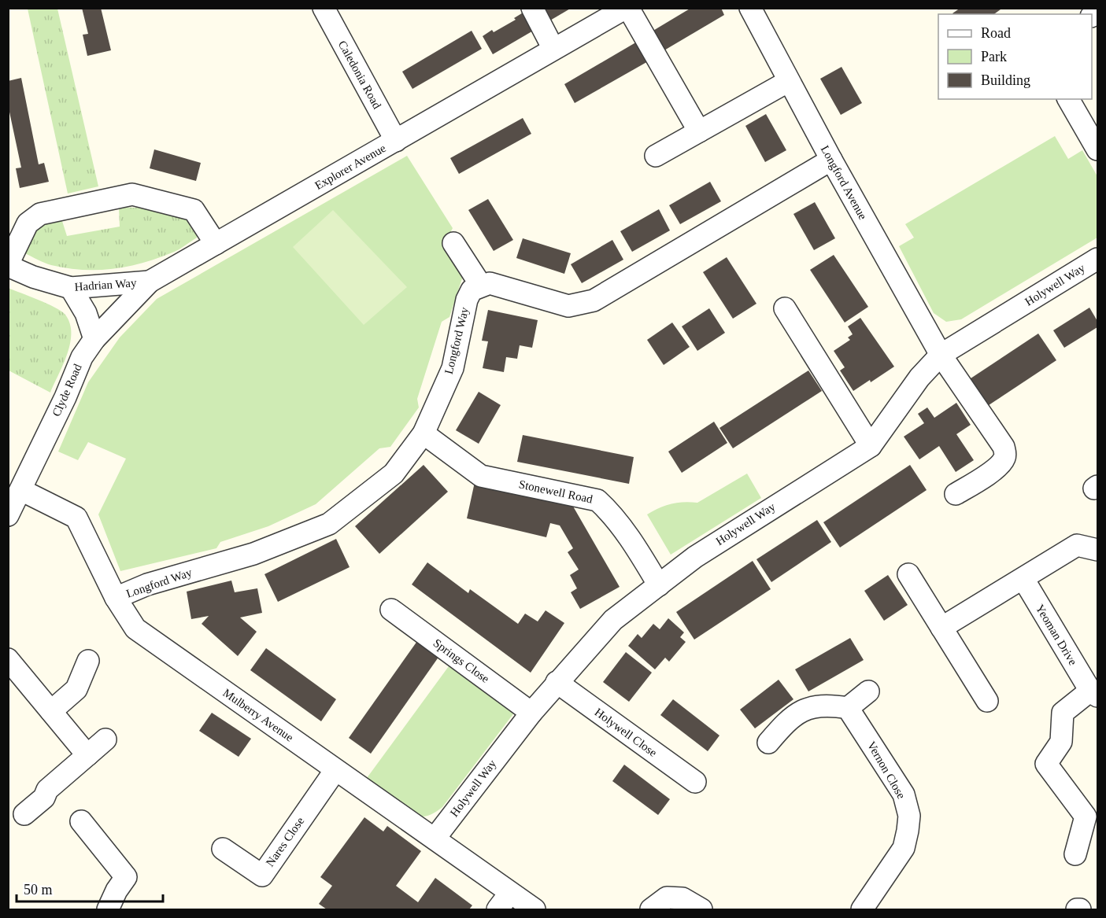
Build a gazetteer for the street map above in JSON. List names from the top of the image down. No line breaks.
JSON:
{"streets":{"street":["Caledonia Road","Explorer Avenue","Longford Avenue","Hadrian Way","Holywell Way","Longford Way","Clyde Road","Stonewell Road","Yeoman Drive","Springs Close","Mulberry Avenue","Holywell Close","Vernon Close","Nares Close"]},"crossings":[["Caledonia Road","Explorer Avenue"],["Explorer Avenue","Hadrian Way"],["Explorer Avenue","Clyde Road"],["Longford Avenue","Holywell Way"],["Hadrian Way","Clyde Road"],["Holywell Way","Stonewell Road"],["Holywell Way","Springs Close"],["Holywell Way","Mulberry Avenue"],["Holywell Way","Holywell Close"],["Longford Way","Stonewell Road"],["Longford Way","Mulberry Avenue"],["Clyde Road","Mulberry Avenue"],["Mulberry Avenue","Nares Close"]],"legend":["Road","Park","Building"],"scale_bar":"50 m"}
